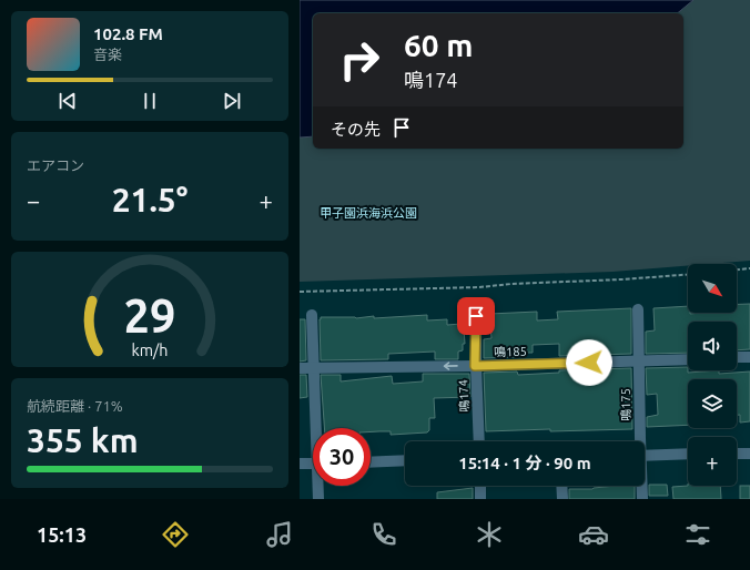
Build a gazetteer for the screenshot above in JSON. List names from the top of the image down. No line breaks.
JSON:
{"streets":{"street":["鳴185","鳴174","鳴175"]},"crossings":[["鳴185","鳴174"],["鳴185","鳴175"]],"one_way":["鳴185"],"parks":["甲子園浜海浜公園"],"north":"bottom right","page":{"turn":["60 m","鳴174"],"song":["102.8 FM","音楽"],"then":"その先","tile":["エアコン",["航続距離 · 71%","355 km"]],"heat":["−","21.5°","+"],"map_buttons":"+","limit":"30","trip":"15:14 · 1 分 · 90 m","tabs":"15:13","gauge":["29","km/h"]}}
